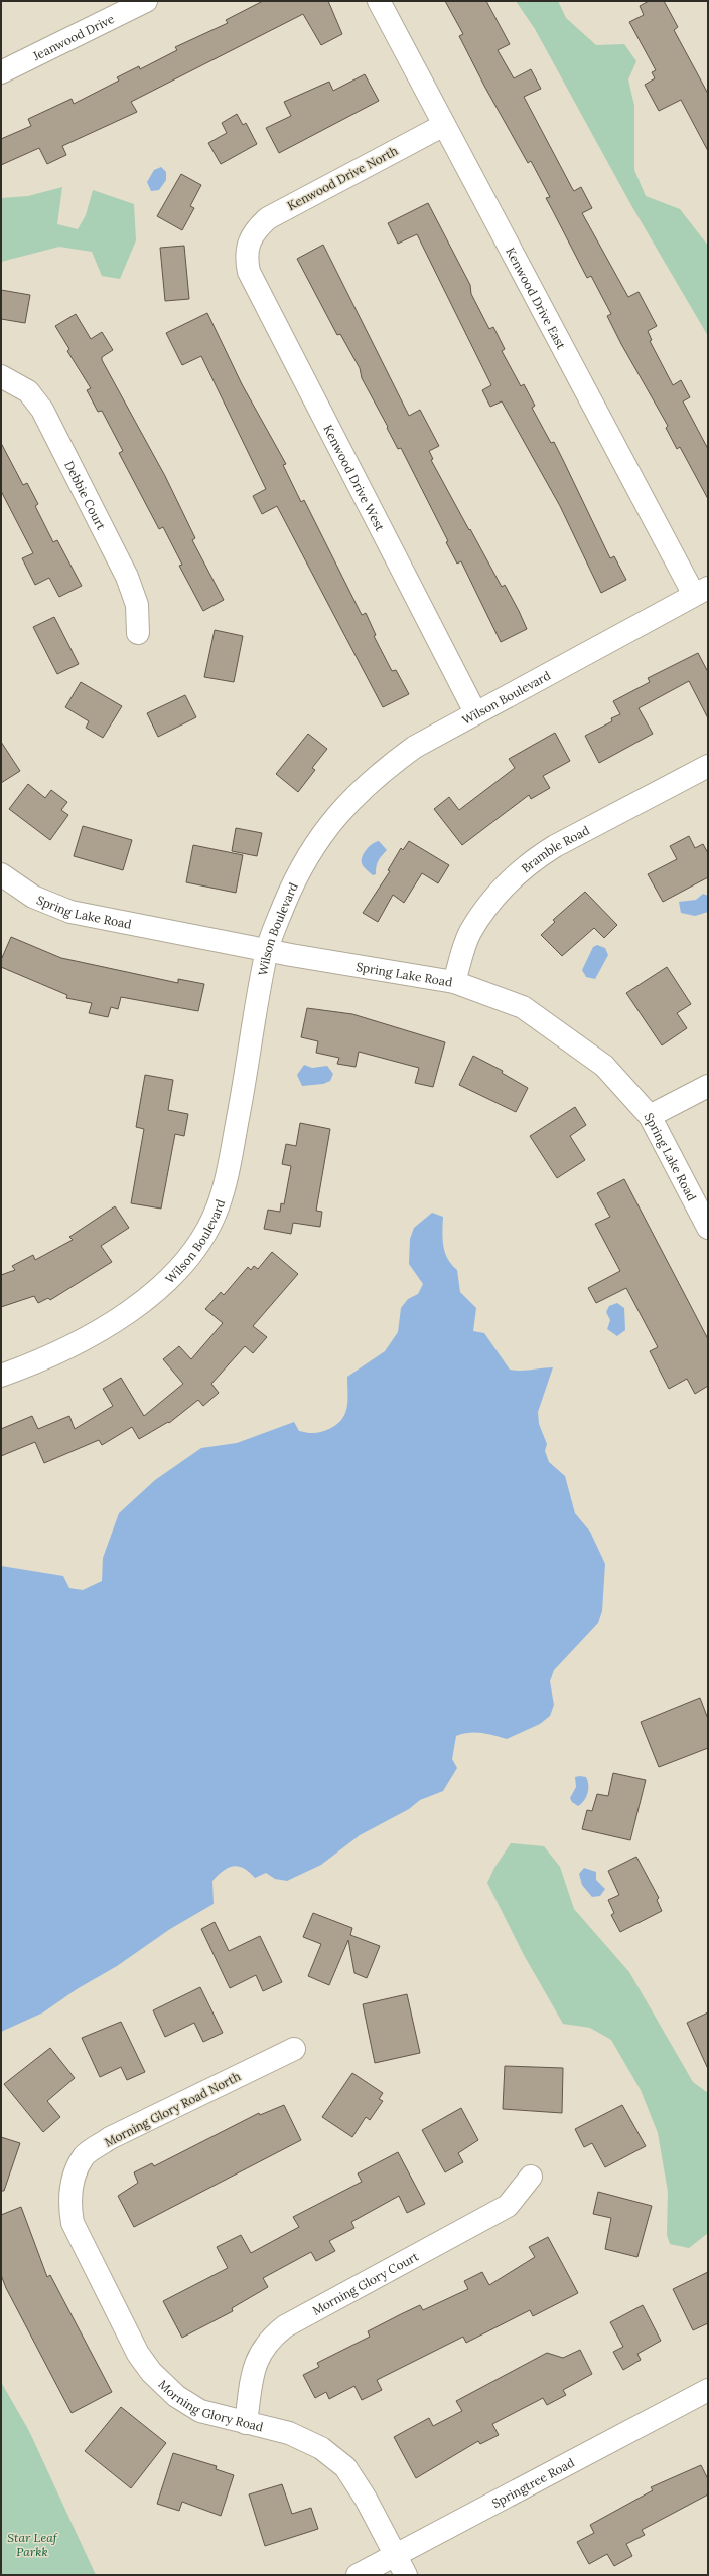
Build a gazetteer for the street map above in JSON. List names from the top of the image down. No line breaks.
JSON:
{"streets":{"street":["Jeanwood Drive","Kenwood Drive North","Kenwood Drive East","Kenwood Drive West","Debbie Court","Wilson Boulevard","Bramble Road","Spring Lake Road","Morning Glory Road North","Morning Glory Court","Morning Glory Road","Springtree Road"]},"crossings":[["Kenwood Drive North","Kenwood Drive East"],["Kenwood Drive North","Kenwood Drive West"],["Kenwood Drive East","Wilson Boulevard"],["Kenwood Drive West","Wilson Boulevard"],["Wilson Boulevard","Spring Lake Road"],["Bramble Road","Spring Lake Road"],["Morning Glory Road North","Morning Glory Road"],["Morning Glory Court","Morning Glory Road"],["Morning Glory Road","Springtree Road"]],"parks":["Star Leaf Parkk"]}
